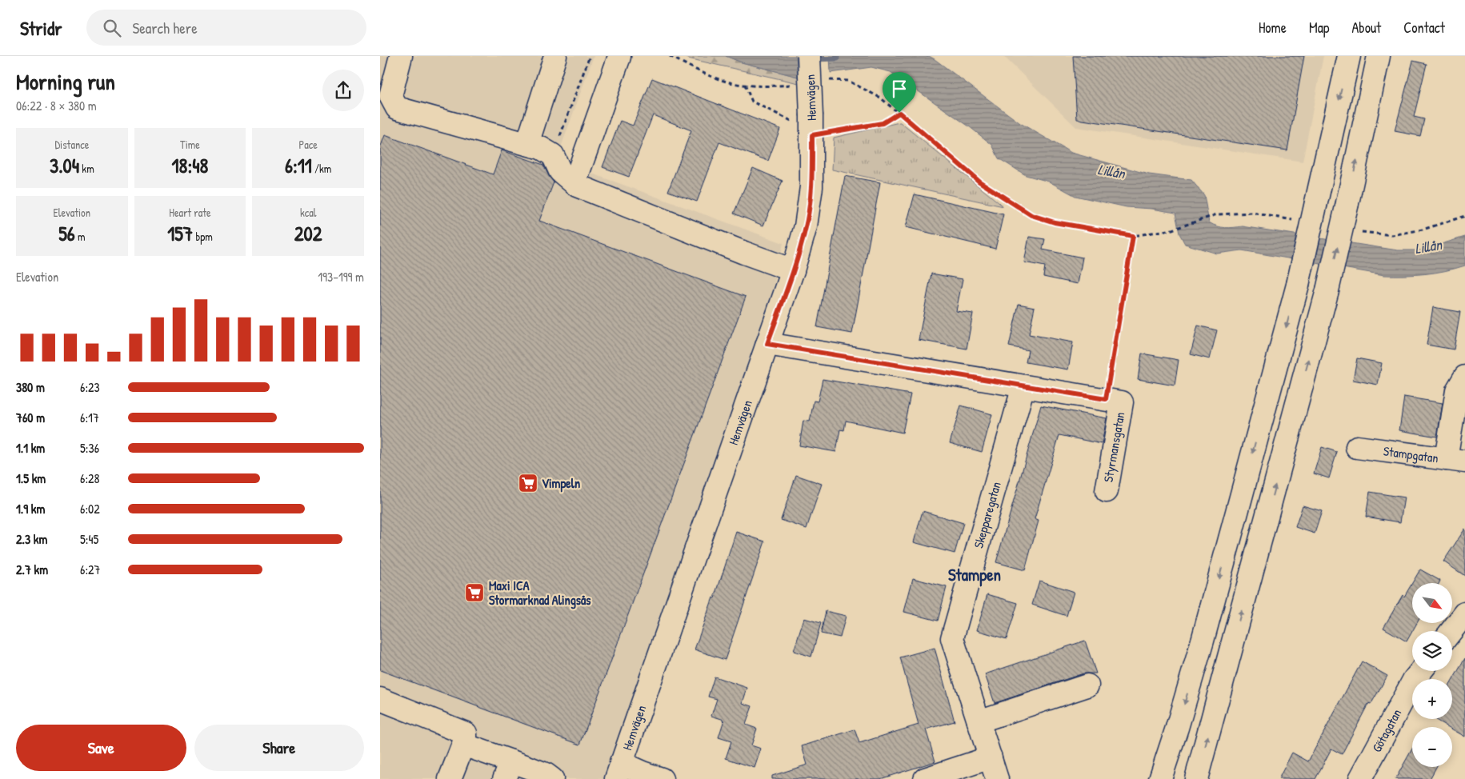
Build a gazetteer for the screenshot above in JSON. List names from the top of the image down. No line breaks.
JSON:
{"streets":{"main road":["Hemvägen","Styrmansgatan","Stampgatan","Skepparegatan","Götagatan"]},"districts":["Stampen"],"water":["Lillån"],"places":{"supermarket":["Vimpeln","Maxi ICA Stormarknad Alingsås"]},"north":"bottom right","page":{"header":"Stridr","search":"Search here","nav":["Home","Map","About","Contact"],"heading":["Morning run","06:22 · 8 × 380 m"],"stats":[["Distance","3.04 km"],["Time","18:48"],["Pace","6:11 /km"],["Elevation","56 m"],["Heart rate","157 bpm"],["kcal","202"]],"chart":["Elevation","193–199 m"],"list":[{"name":"380 m","note":"6:23"},{"name":"760 m","note":"6:17"},{"name":"1.1 km","note":"5:36"},{"name":"1.5 km","note":"6:28"},{"name":"1.9 km","note":"6:02"},{"name":"2.3 km","note":"5:45"},{"name":"2.7 km","note":"6:27"}],"map_buttons":["+","−"],"buttons":["Save","Share"]}}
